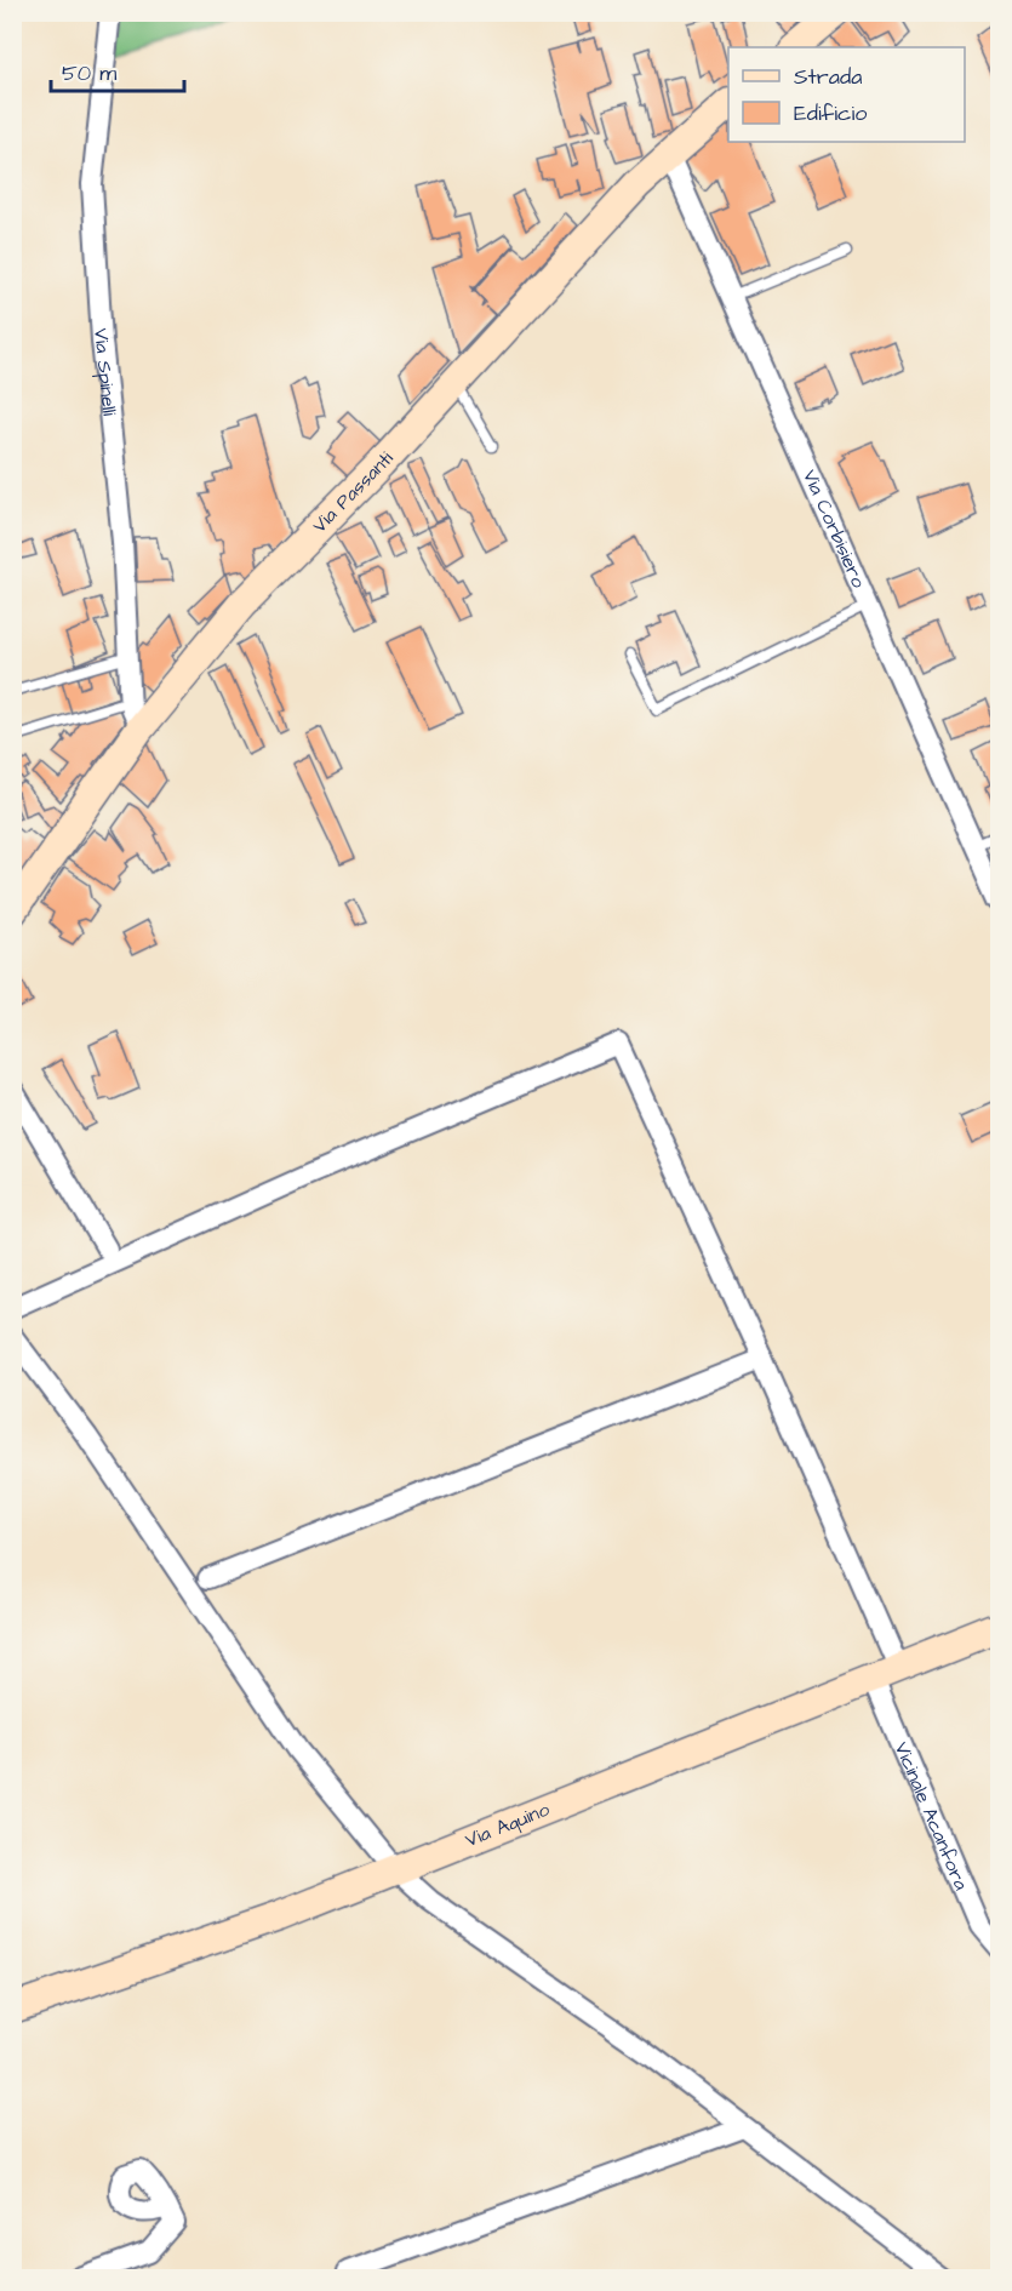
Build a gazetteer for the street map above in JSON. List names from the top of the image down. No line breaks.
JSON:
{"streets":{"street":["Via Spinelli","Via Passanti","Via Corbisiero","Vicinale Acanfora","Via Aquino"]},"crossings":[["Via Spinelli","Via Passanti"],["Via Passanti","Via Corbisiero"],["Vicinale Acanfora","Via Aquino"]],"legend":["Strada","Edificio"],"scale_bar":"50 m"}
